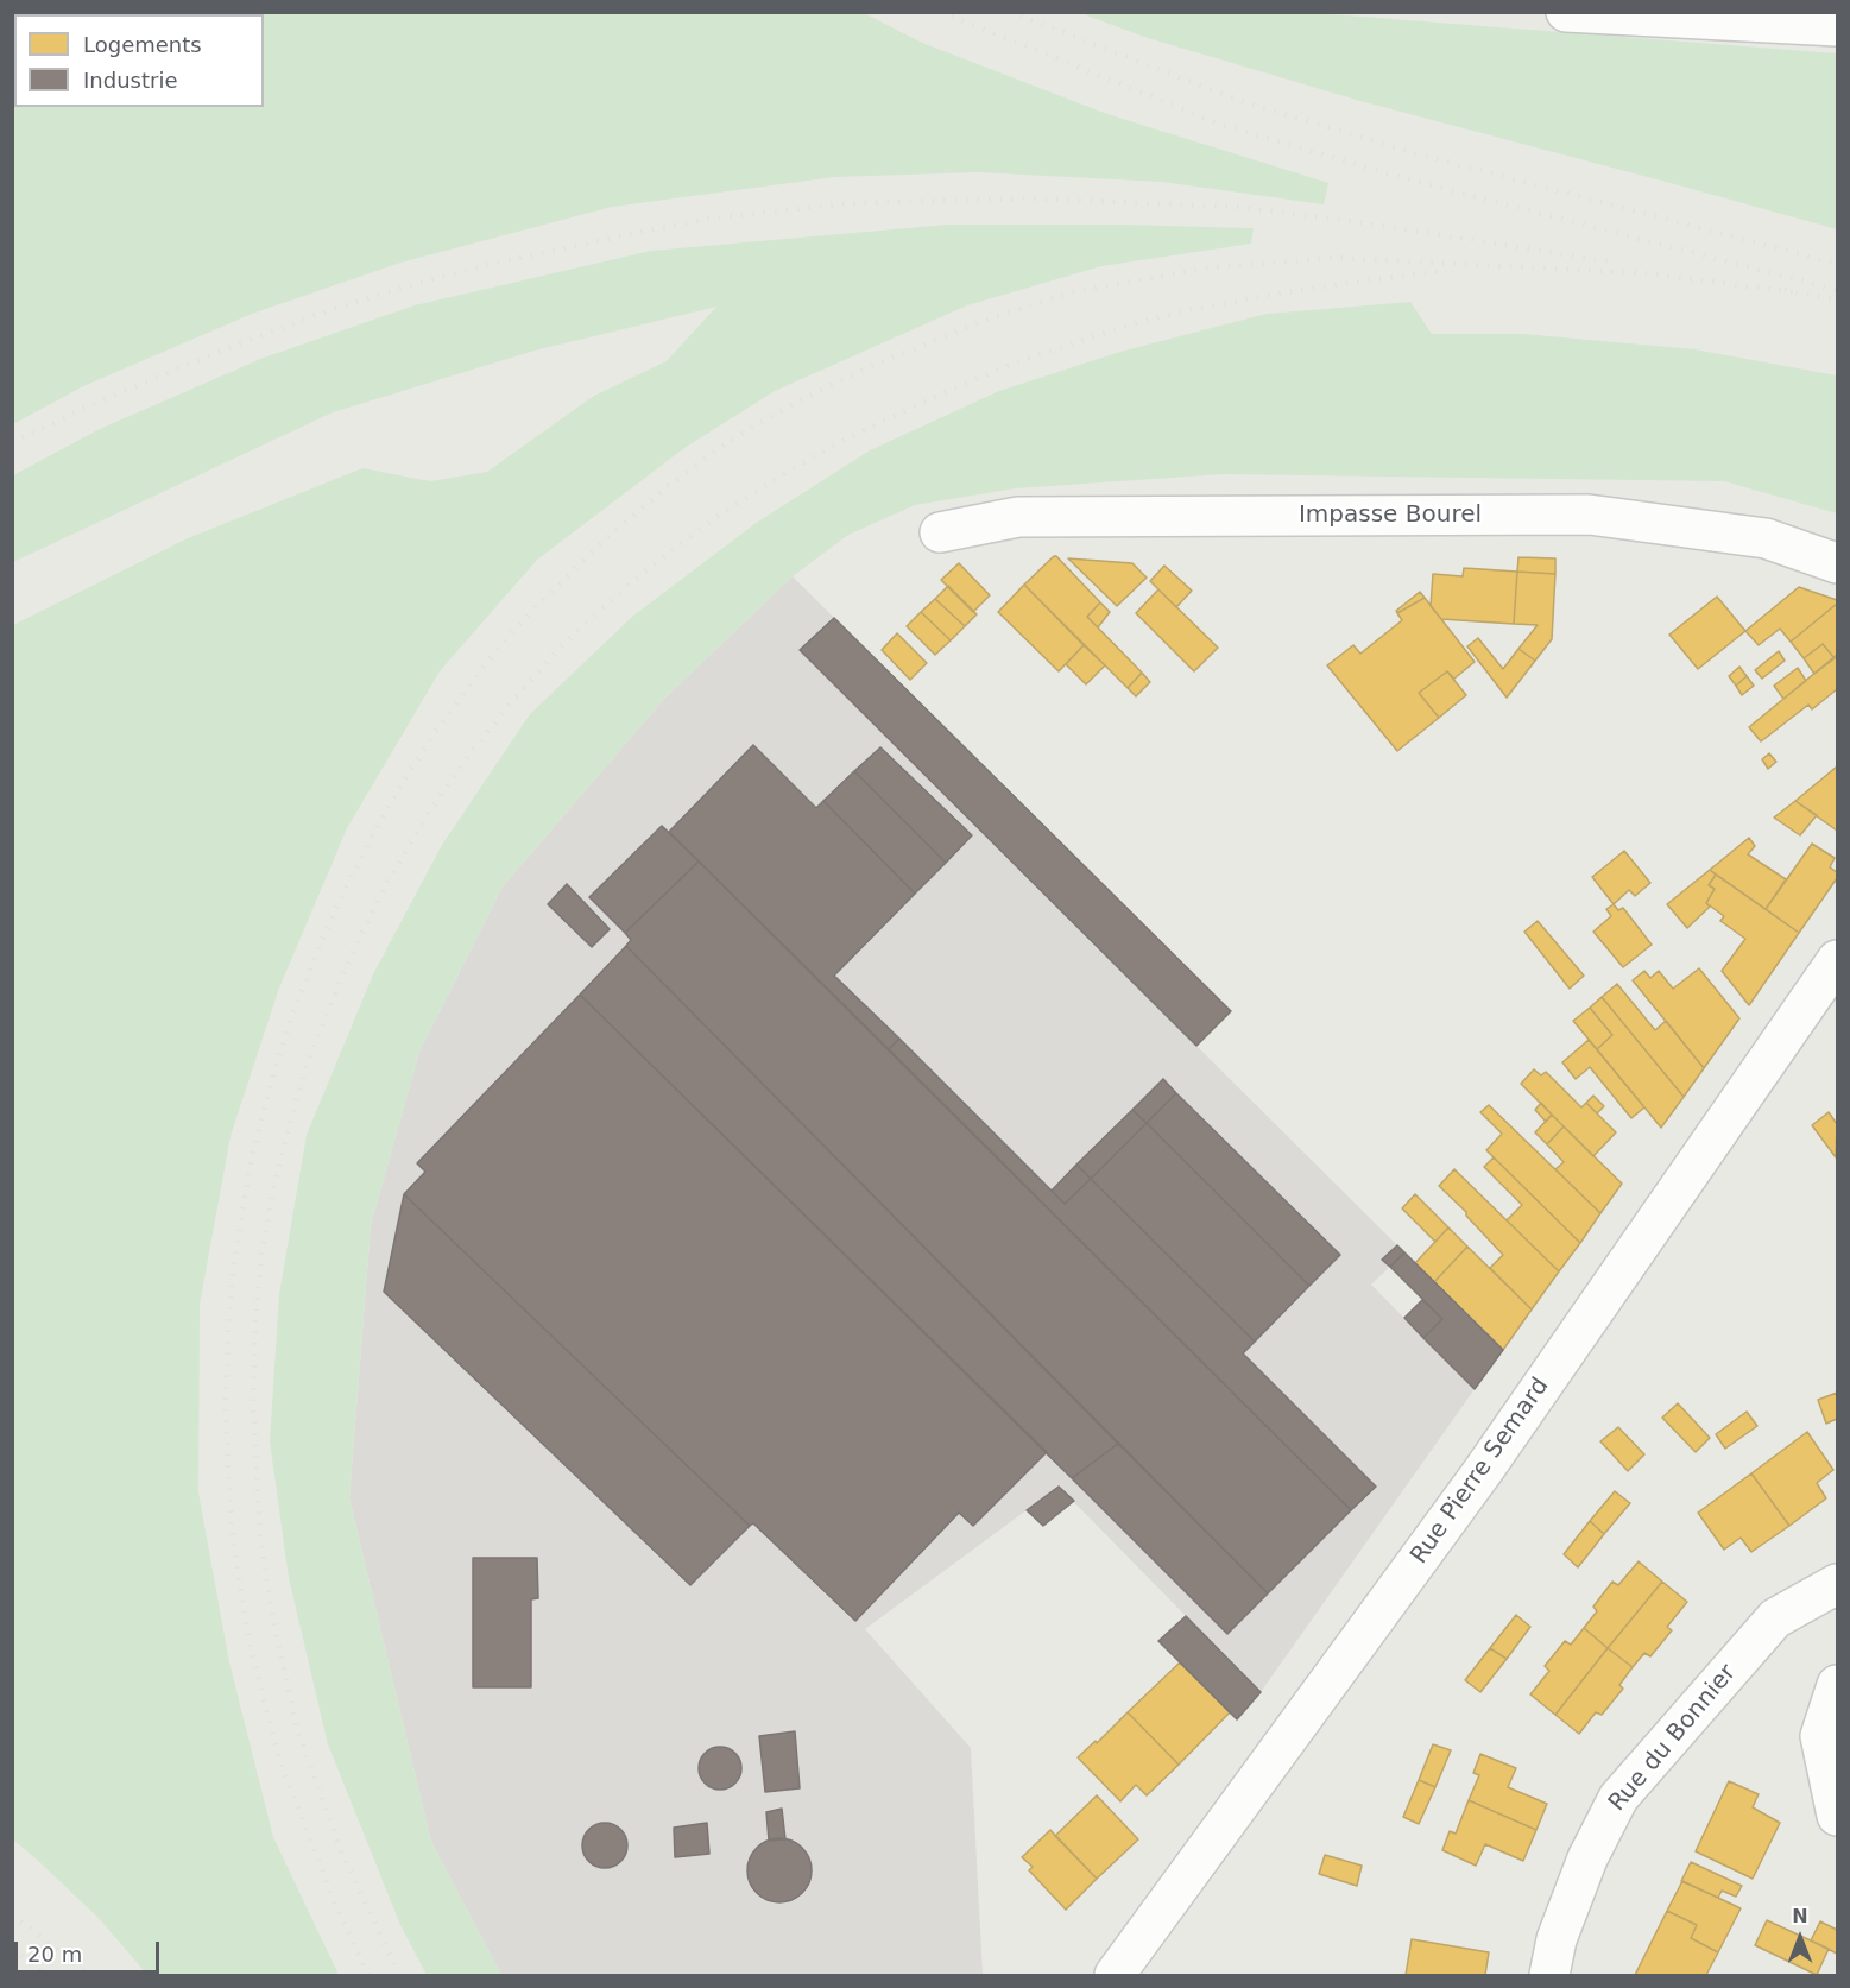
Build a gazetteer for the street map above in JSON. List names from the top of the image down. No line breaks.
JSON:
{"streets":{"street":["Impasse Bourel","Rue Pierre Semard","Rue du Bonnier"]},"legend":["Logements","Industrie"],"scale_bar":"20 m","north":"top"}
